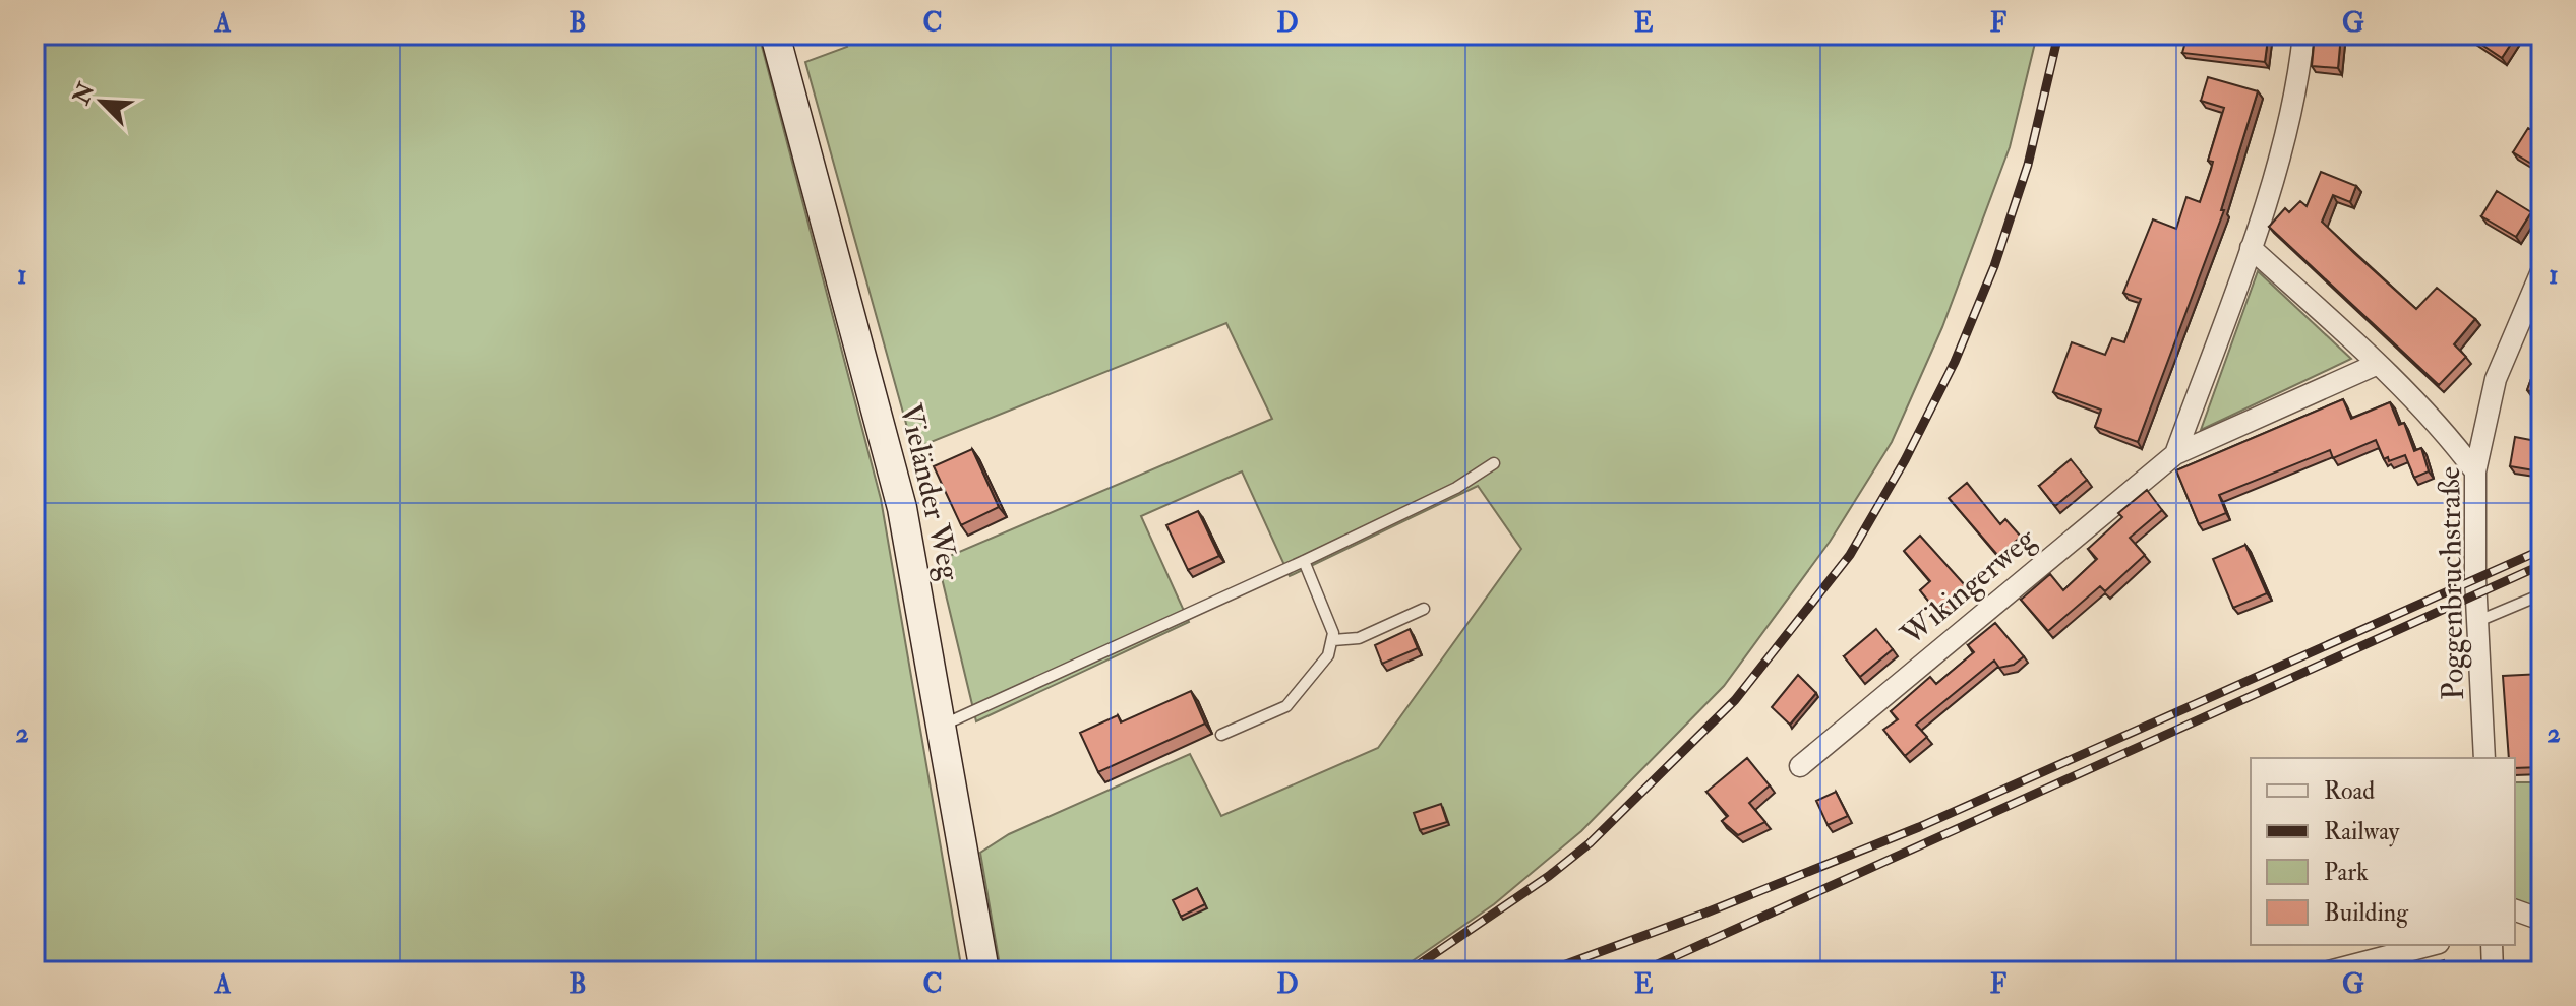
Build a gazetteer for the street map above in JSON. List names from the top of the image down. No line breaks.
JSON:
{"streets":{"street":["Vieländer Weg","Poggenbruchstraße","Wikingerweg"]},"legend":["Road","Railway","Park","Building"],"north":"top left","grid":{"columns":["A","B","C","D","E","F","G"],"rows":["1","2"]}}
